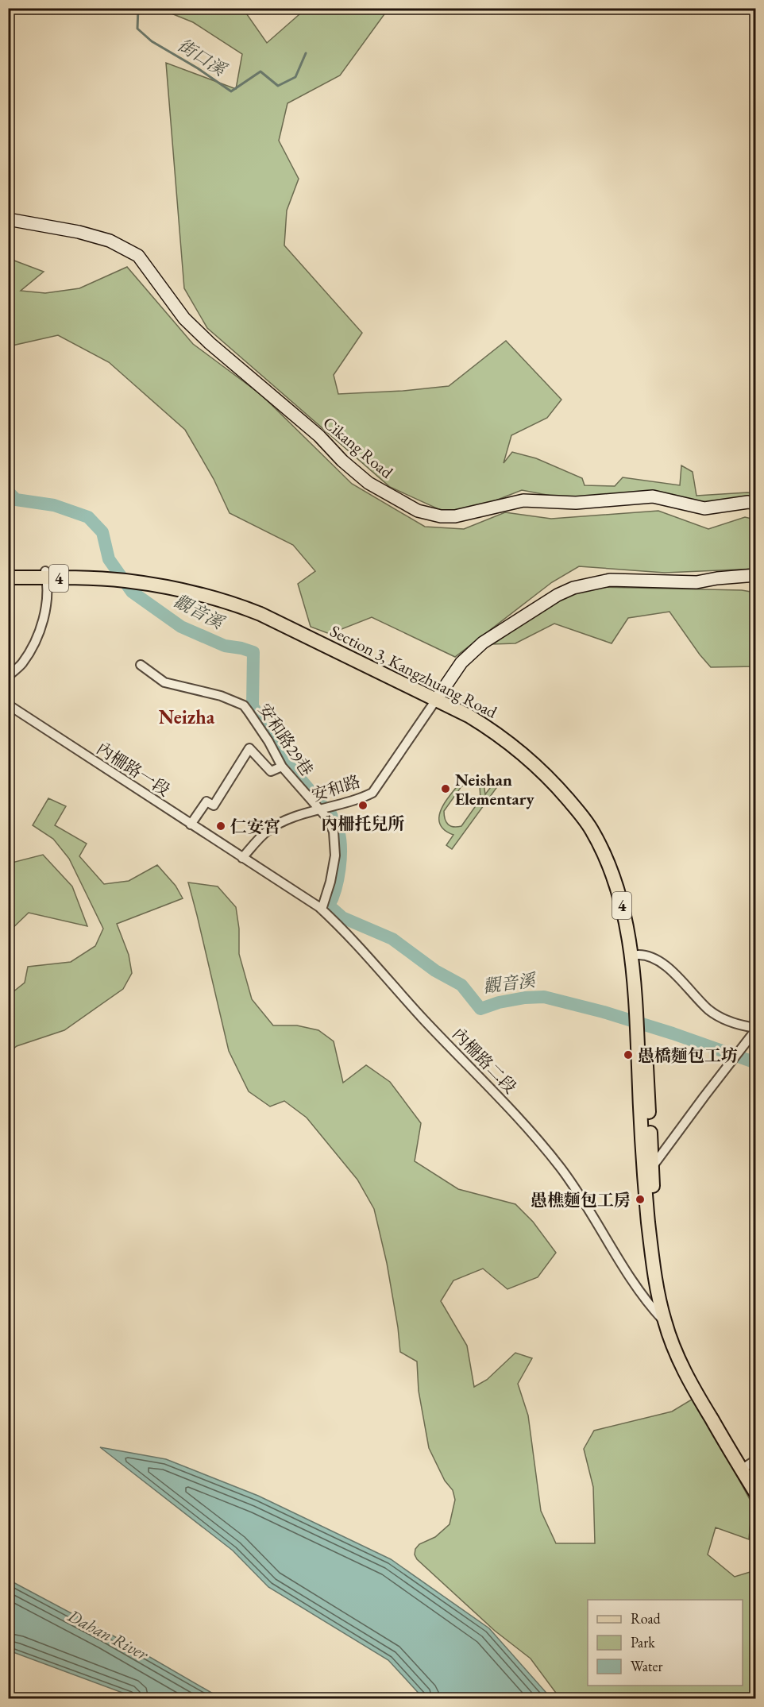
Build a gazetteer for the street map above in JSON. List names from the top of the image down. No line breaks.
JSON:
{"streets":{"main road":["4","Section 3, Kangzhuang Road"],"street":["Cikang Road","安和路29巷","內柵路一段","安和路","內柵路二段"]},"crossings":[["Section 3, Kangzhuang Road","安和路"],["Section 3, Kangzhuang Road","內柵路二段"],["安和路29巷","安和路"],["安和路29巷","內柵路二段"],["內柵路一段","安和路"],["內柵路一段","內柵路二段"],["安和路","內柵路二段"]],"districts":["Neizha"],"water":["街口溪","觀音溪","Dahan River"],"places":["Neishan Elementary","內柵托兒所","仁安宮","愚橋麵包工坊","愚樵麵包工房"],"legend":["Road","Park","Water"]}
